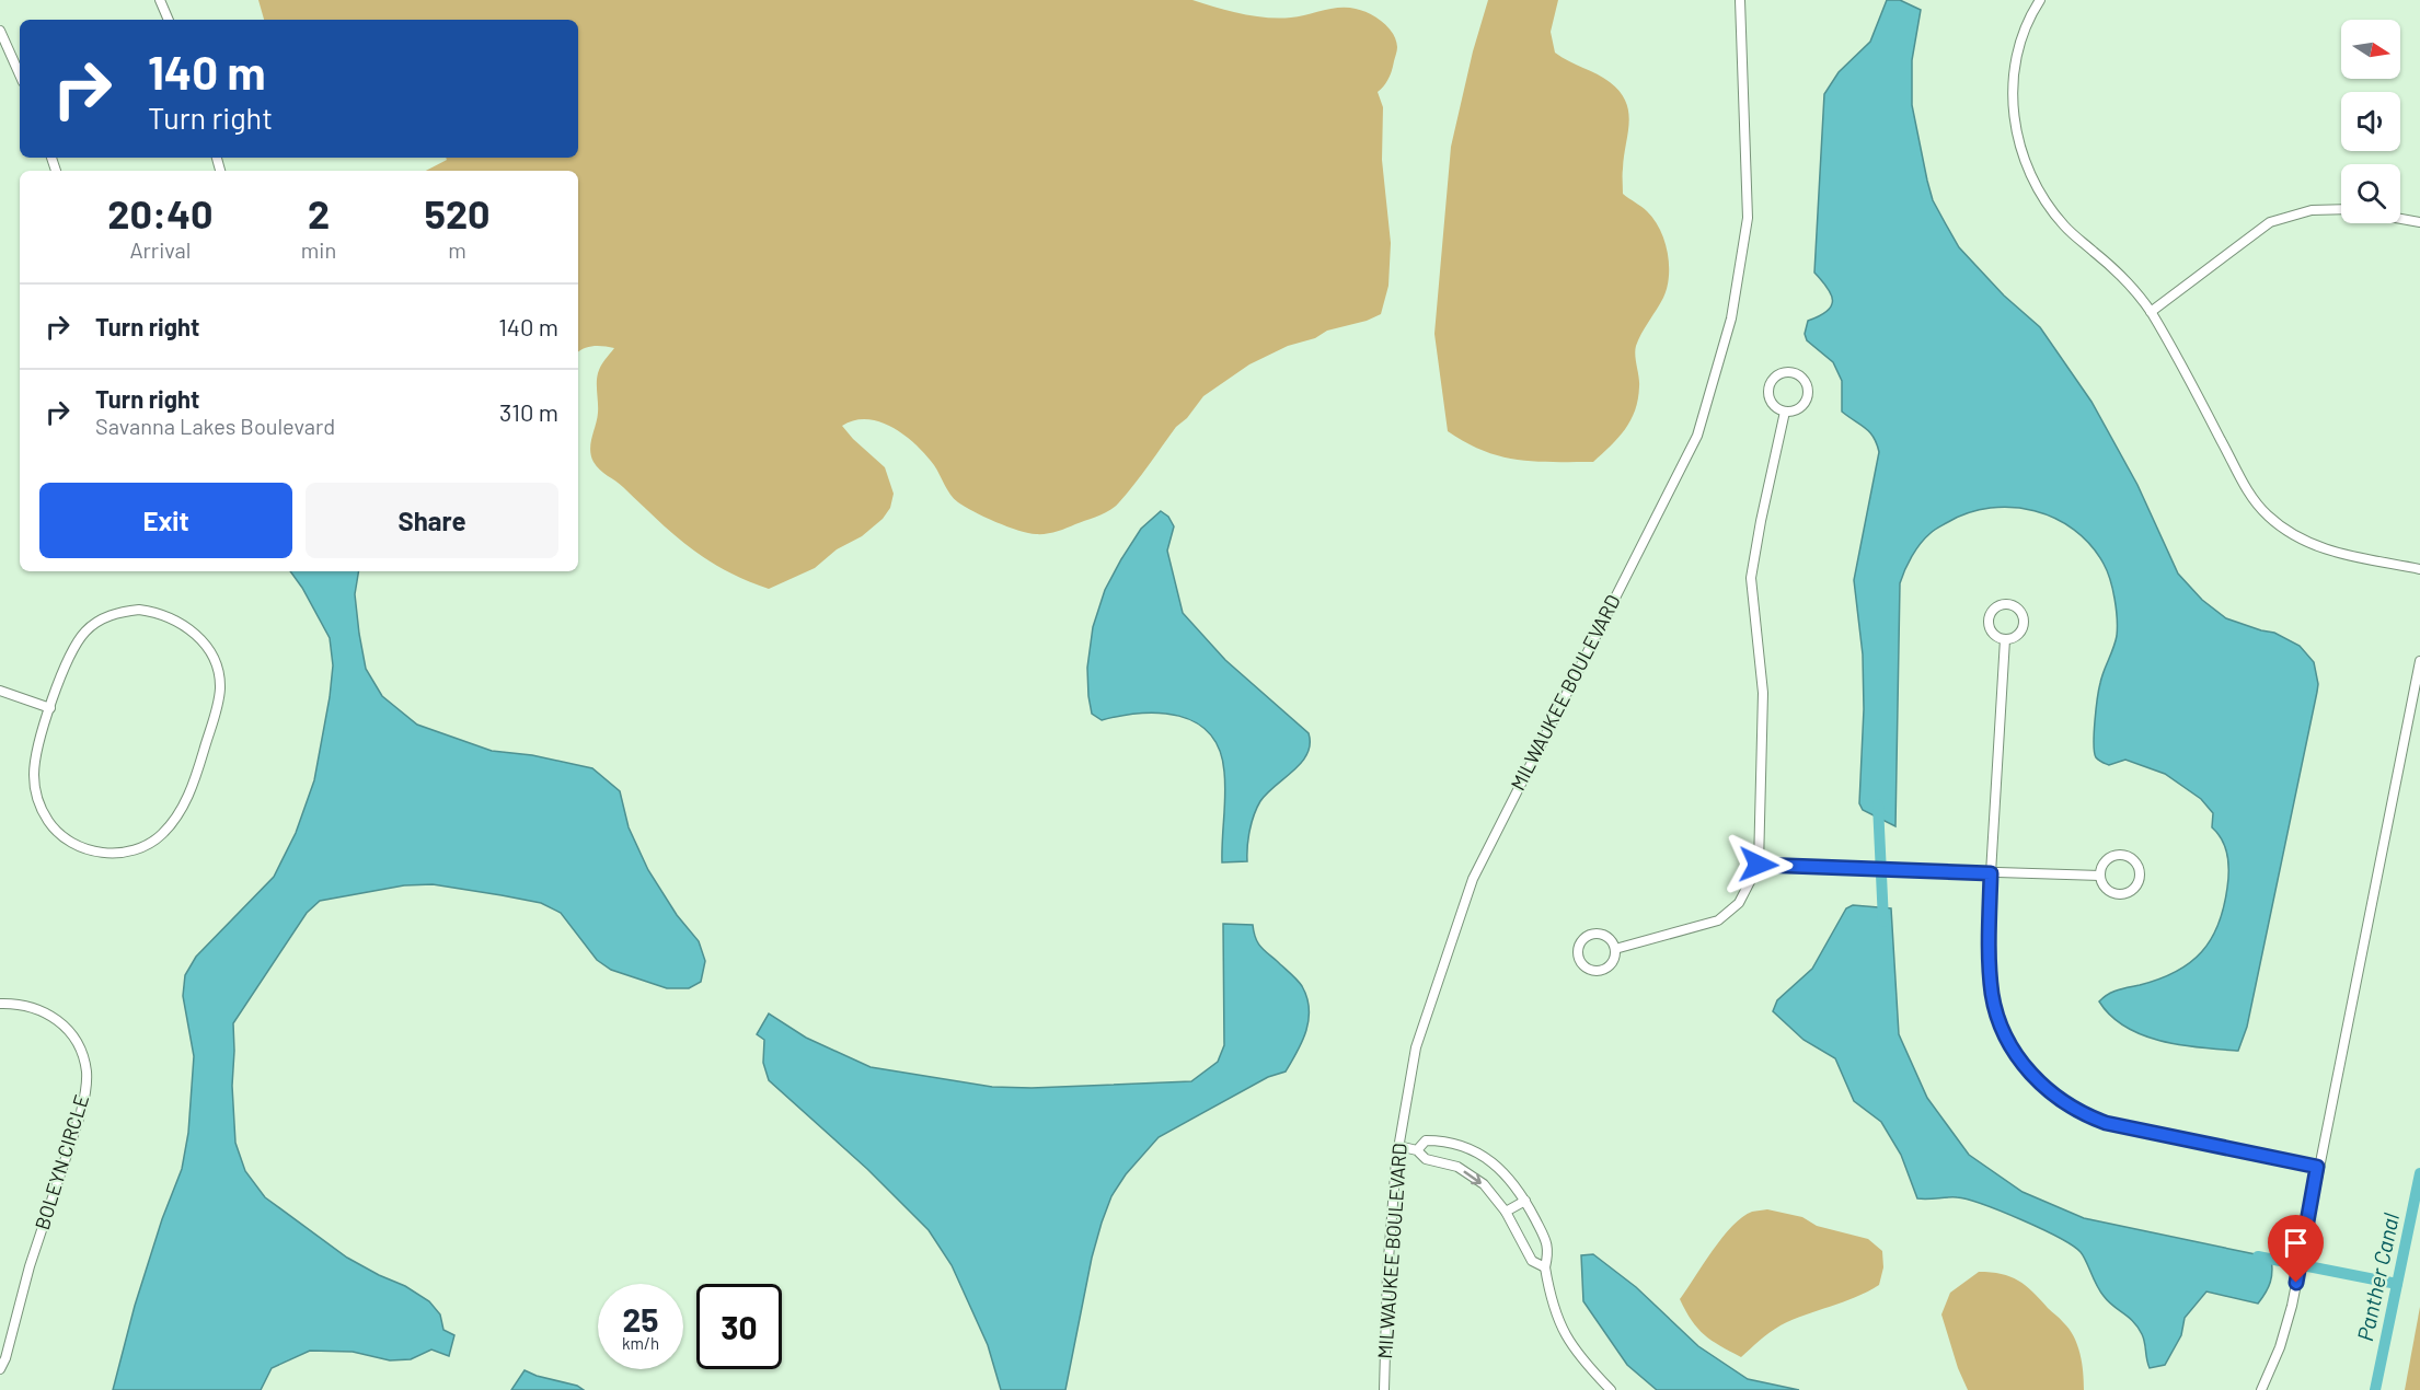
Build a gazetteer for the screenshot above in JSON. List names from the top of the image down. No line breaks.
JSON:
{"streets":{"street":["MILWAUKEE BOULEVARD","BOLEYN CIRCLE"]},"water":["Panther Canal"],"north":"right","page":{"turn":["140 m","Turn right"],"eta":["20:40","Arrival","2","min","520","m"],"list":[{"name":"Turn right","value":"140 m"},{"name":"Turn right","note":"Savanna Lakes Boulevard","value":"310 m"}],"buttons":["Exit","Share"],"speed":"25 km/h","limit":"30"}}
